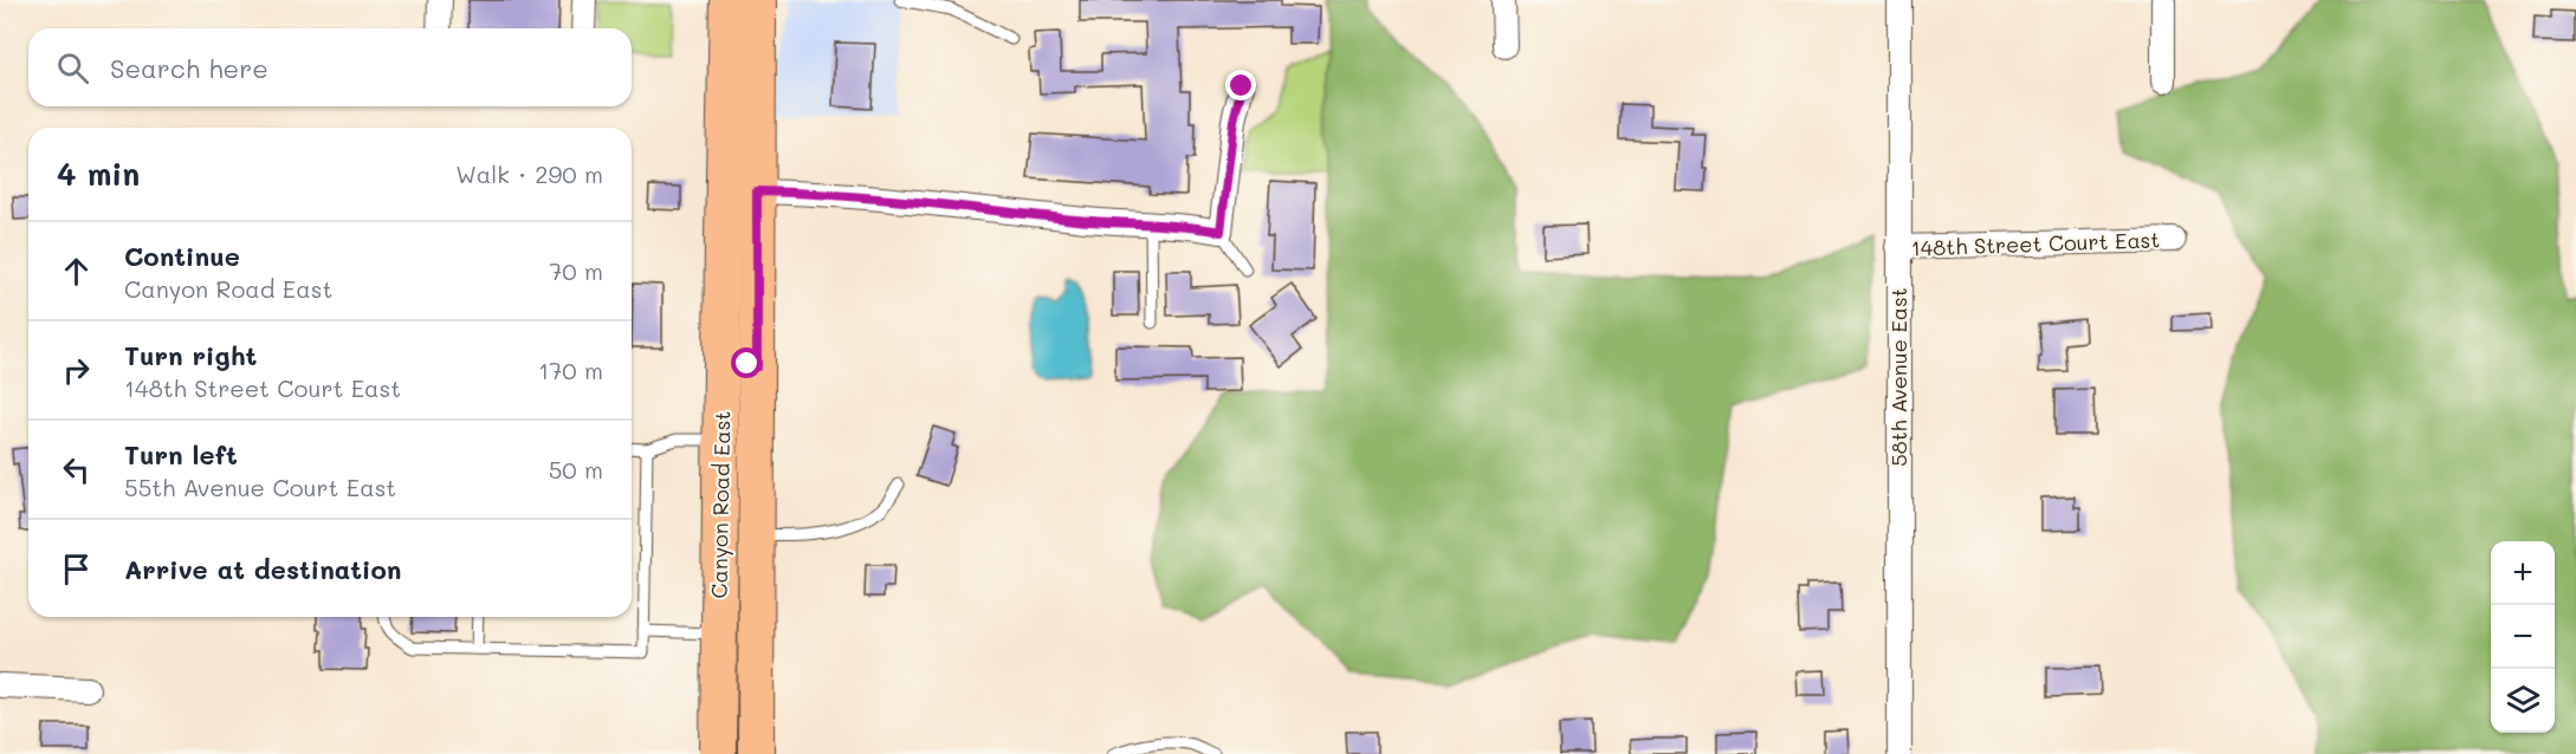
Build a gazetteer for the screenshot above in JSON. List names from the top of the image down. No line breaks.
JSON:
{"streets":{"main road":["Canyon Road East"],"street":["148th Street Court East","58th Avenue East"]},"crossings":[["148th Street Court East","58th Avenue East"]],"page":{"search":"Search here","heading":["4 min","Walk · 290 m"],"list":[["Continue","Canyon Road East","70 m"],["Turn right","148th Street Court East","170 m"],["Turn left","55th Avenue Court East","50 m"],"Arrive at destination"],"map_buttons":["+","−"]}}
